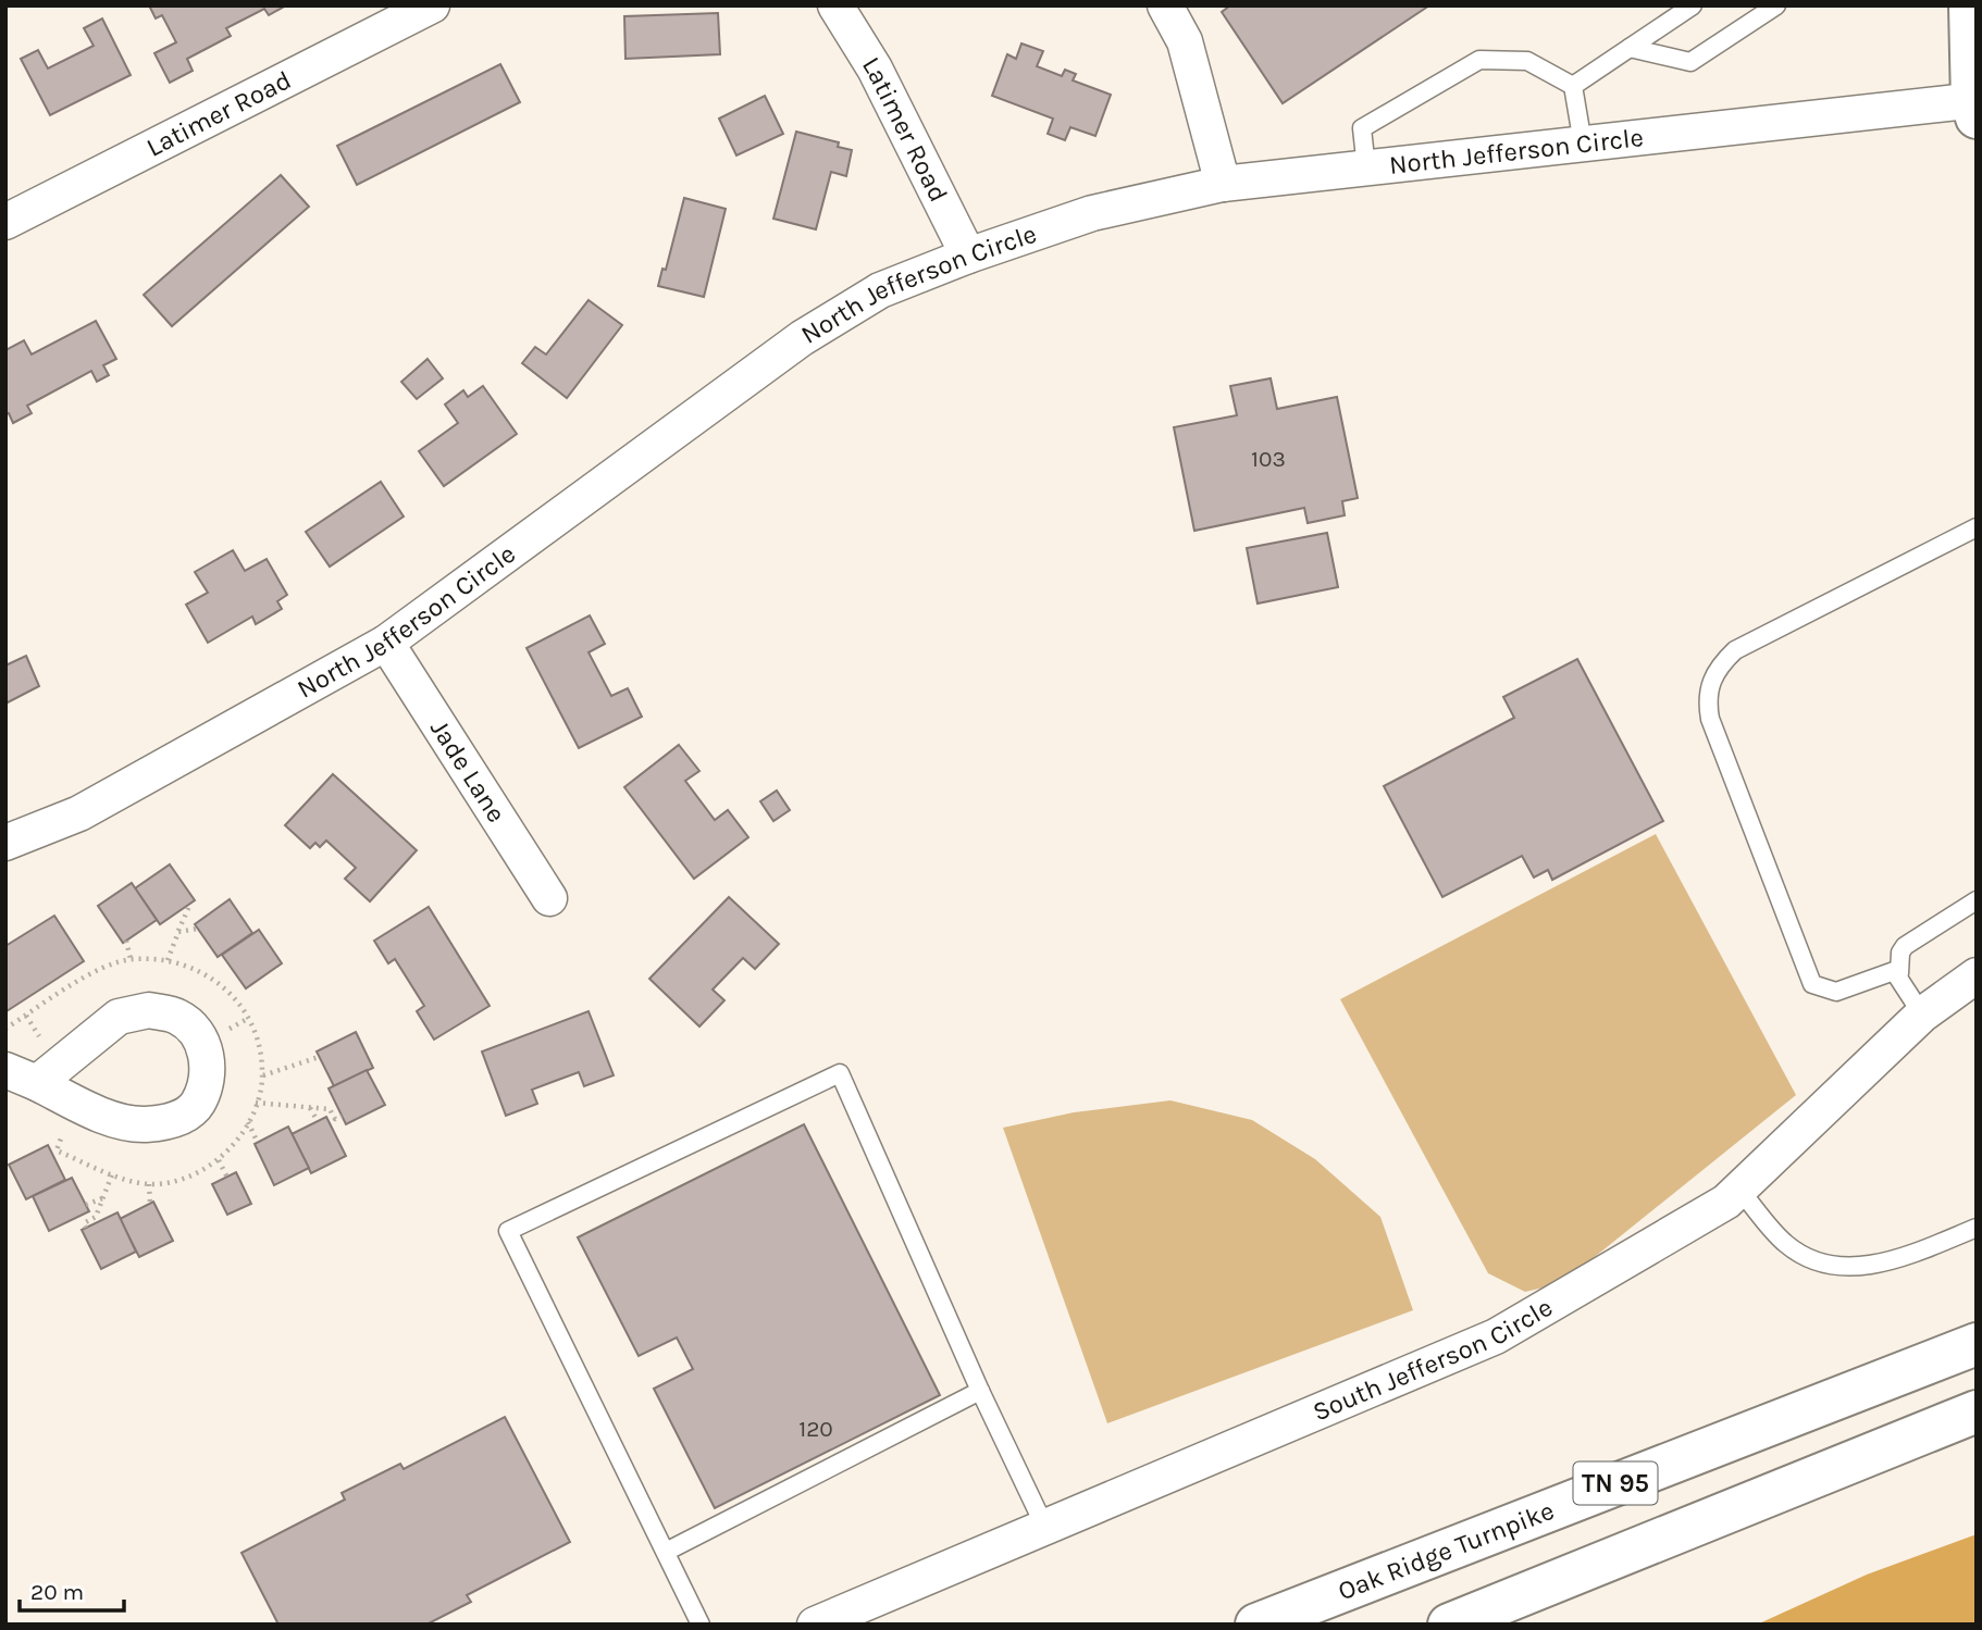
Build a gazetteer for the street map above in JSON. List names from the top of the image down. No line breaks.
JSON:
{"streets":{"main road":["TN 95","Oak Ridge Turnpike"],"street":["Latimer Road","North Jefferson Circle","Jade Lane","South Jefferson Circle"]},"crossings":[["Latimer Road","North Jefferson Circle"],["North Jefferson Circle","Jade Lane"]],"house_numbers":["103","120"],"scale_bar":"20 m"}
